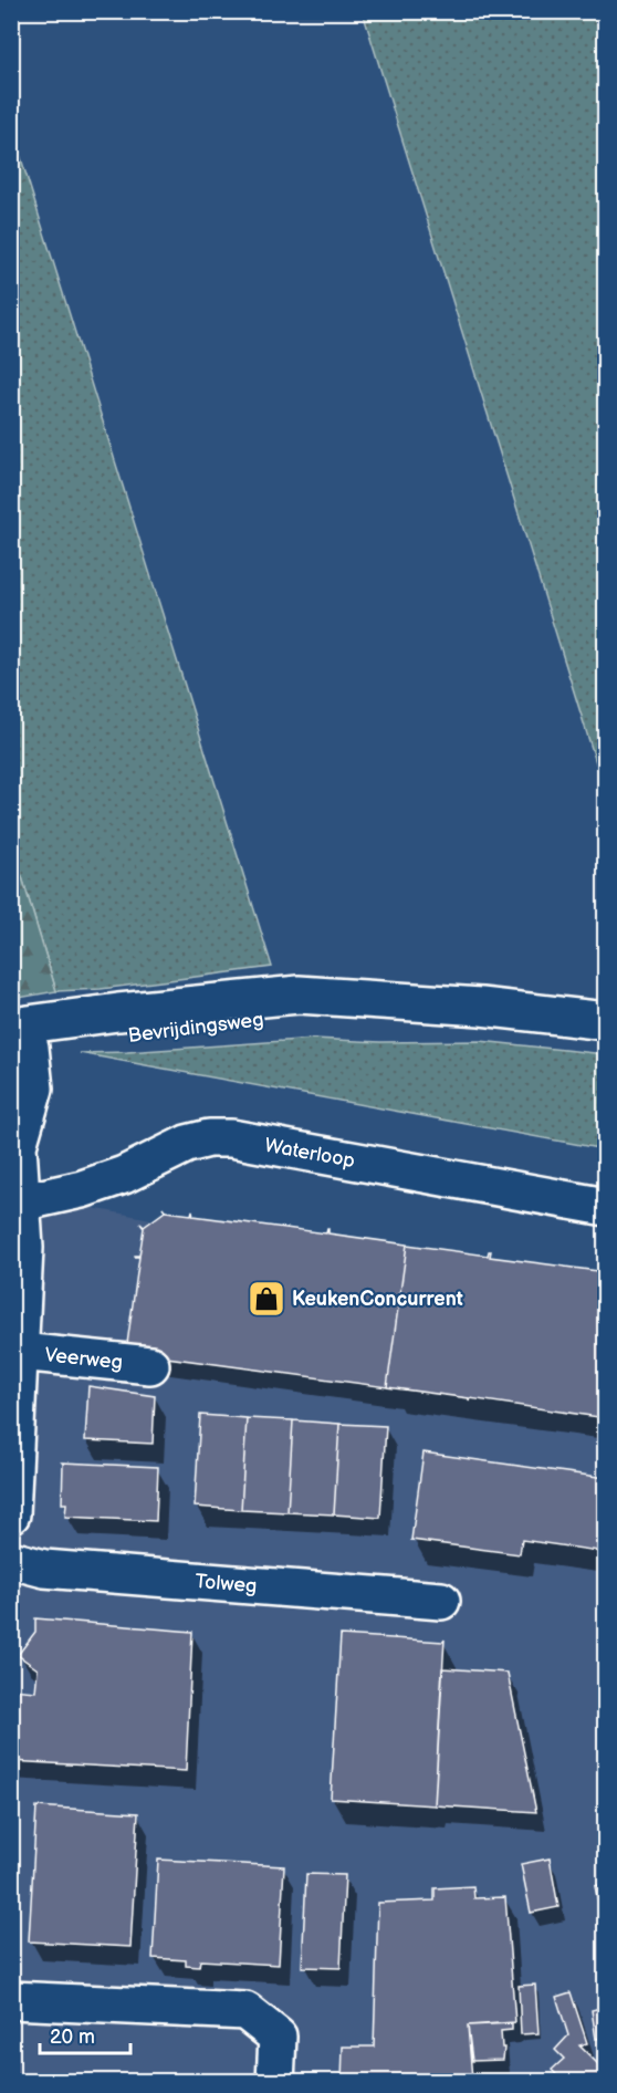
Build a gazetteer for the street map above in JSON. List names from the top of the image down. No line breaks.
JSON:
{"streets":{"street":["Bevrijdingsweg","Waterloop","Veerweg","Tolweg"]},"crossings":[["Bevrijdingsweg","Veerweg"],["Waterloop","Veerweg"]],"places":{"shop":["KeukenConcurrent"]},"scale_bar":"20 m"}
